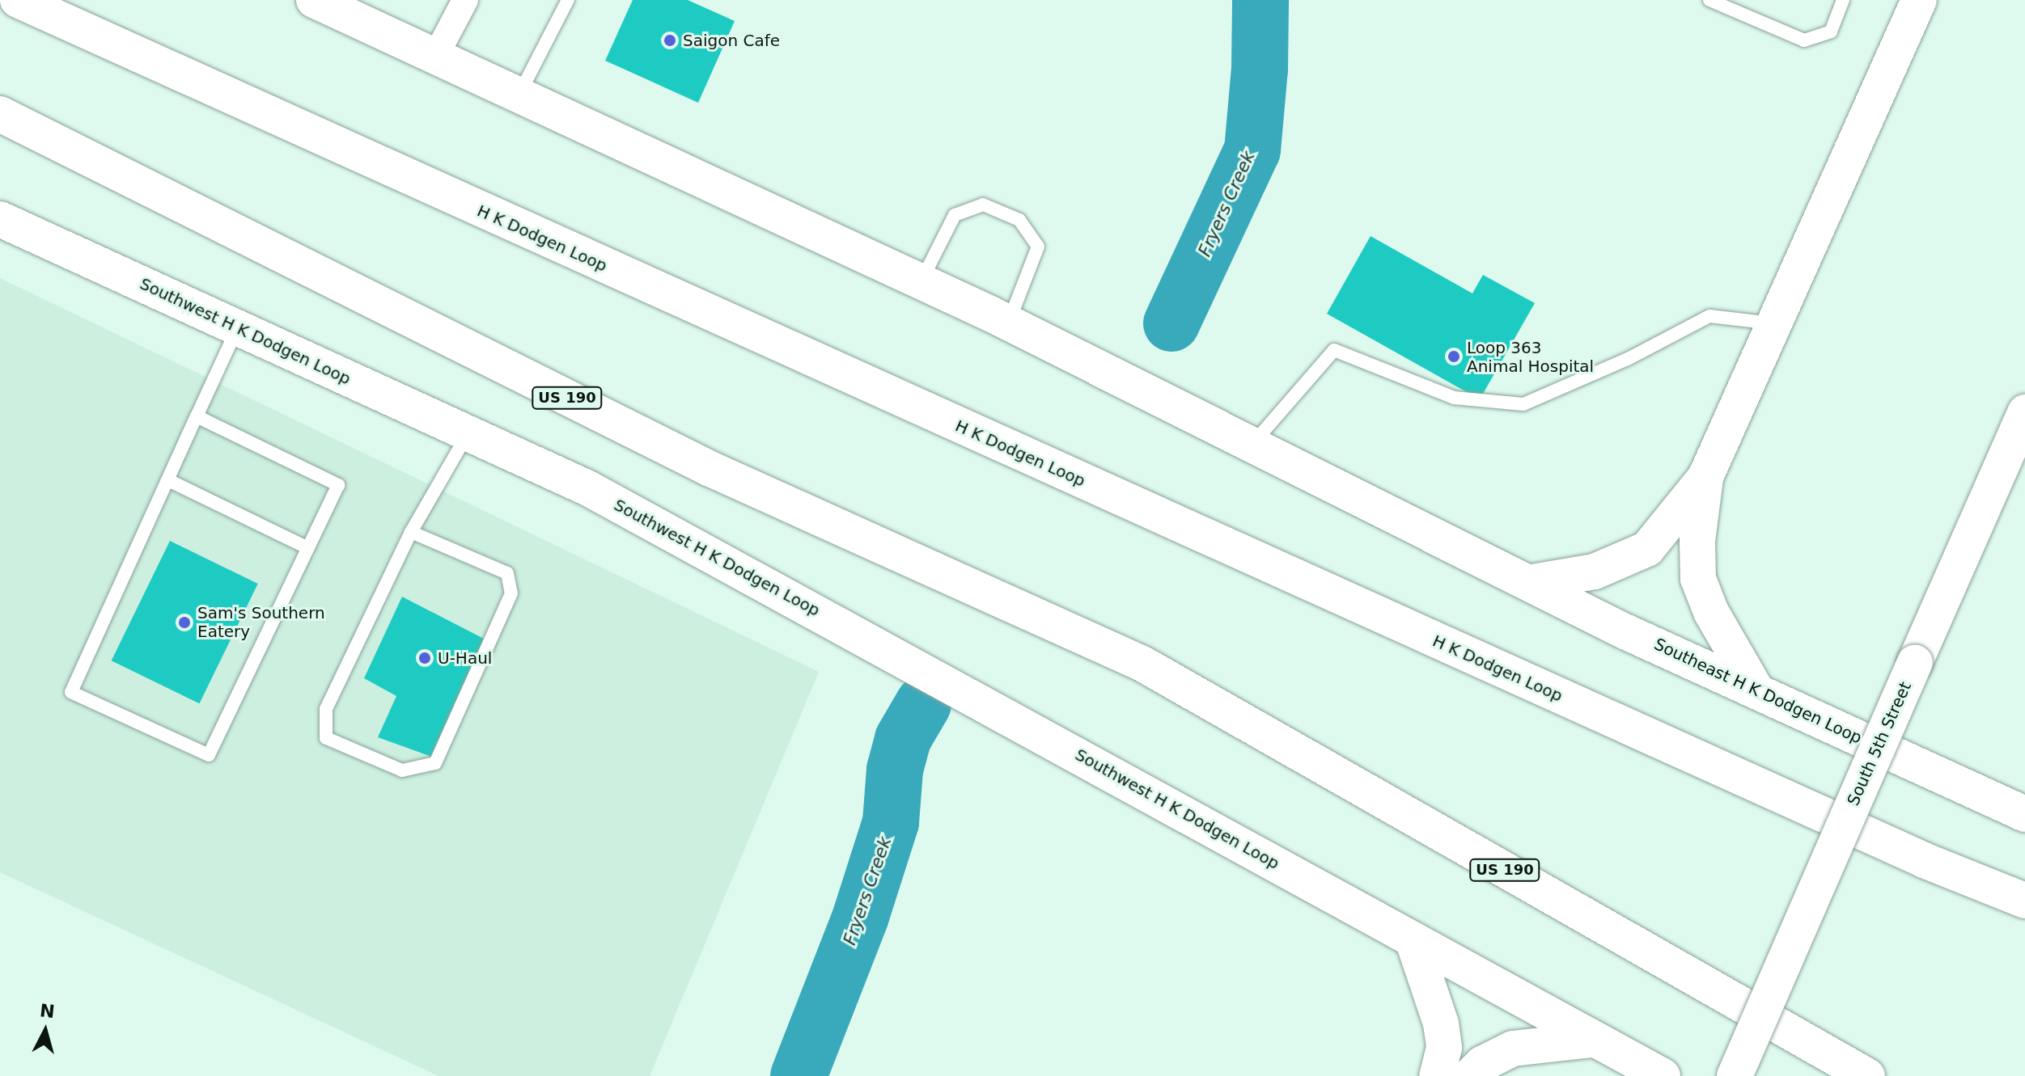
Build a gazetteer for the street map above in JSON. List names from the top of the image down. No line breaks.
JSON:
{"streets":{"main road":["H K Dodgen Loop","Southwest H K Dodgen Loop","US 190","Southeast H K Dodgen Loop","South 5th Street"]},"water":["Fryers Creek"],"places":["Saigon Cafe","Loop 363 Animal Hospital","Sam's Southern Eatery","U-Haul"],"north":"top"}
